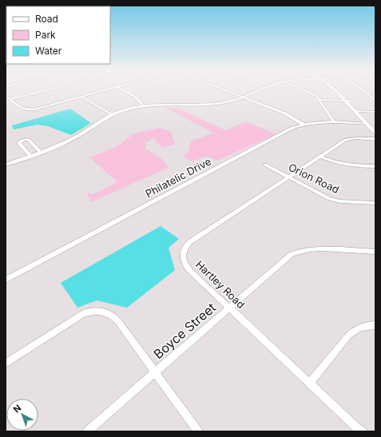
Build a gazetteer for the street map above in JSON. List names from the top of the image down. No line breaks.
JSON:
{"streets":{"street":["Philatelic Drive","Orion Road","Hartley Road","Boyce Street"]},"crossings":[["Orion Road","Hartley Road"],["Hartley Road","Boyce Street"]],"legend":["Road","Park","Water"],"north":"top left"}
